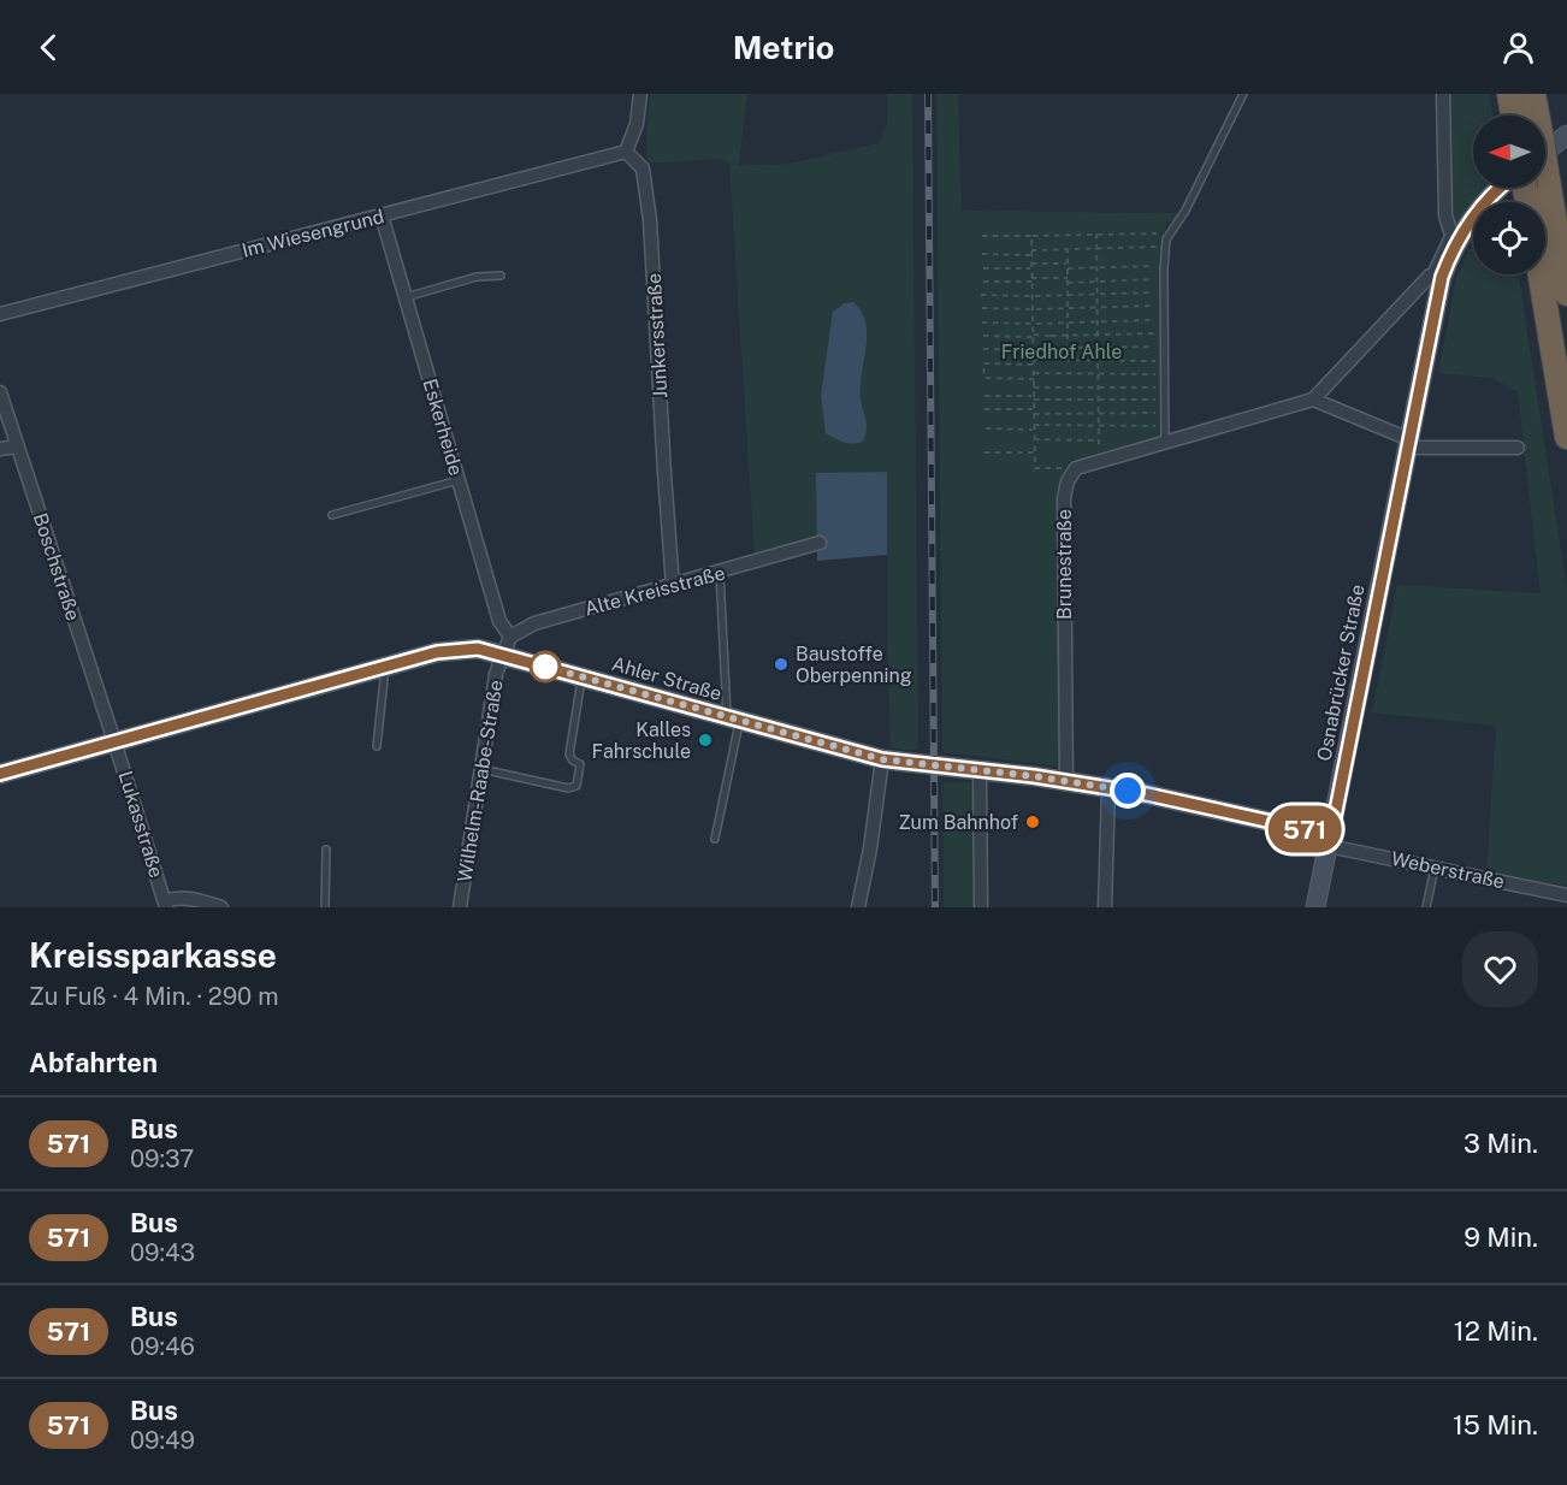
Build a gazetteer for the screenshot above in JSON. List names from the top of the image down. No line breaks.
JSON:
{"streets":{"main road":["Osnabrücker Straße","Ahler Straße"],"street":["Im Wiesengrund","Junkersstraße","Eskerheide","Brunestraße","Boschstraße","Alte Kreisstraße","Wilhelm-Raabe-Straße","Lukasstraße","Weberstraße"]},"crossings":[["Im Wiesengrund","Junkersstraße"],["Im Wiesengrund","Eskerheide"],["Junkersstraße","Alte Kreisstraße"],["Eskerheide","Alte Kreisstraße"],["Brunestraße","Ahler Straße"],["Boschstraße","Ahler Straße"],["Boschstraße","Lukasstraße"],["Osnabrücker Straße","Ahler Straße"],["Osnabrücker Straße","Weberstraße"],["Ahler Straße","Wilhelm-Raabe-Straße"],["Ahler Straße","Lukasstraße"],["Ahler Straße","Weberstraße"]],"parks":["Friedhof Ahle"],"places":["Baustoffe Oberpenning","Kalles Fahrschule","Zum Bahnhof"],"lines":["bus line 571"],"north":"left","page":{"header":"Metrio","on_map":"571","heading":[["Kreissparkasse","Zu Fuß · 4 Min. · 290 m"],"Abfahrten"],"list":[{"mark":"571","name":"Bus","note":"09:37","value":"3 Min."},{"mark":"571","name":"Bus","note":"09:43","value":"9 Min."},{"mark":"571","name":"Bus","note":"09:46","value":"12 Min."},{"mark":"571","name":"Bus","note":"09:49","value":"15 Min."}]}}
